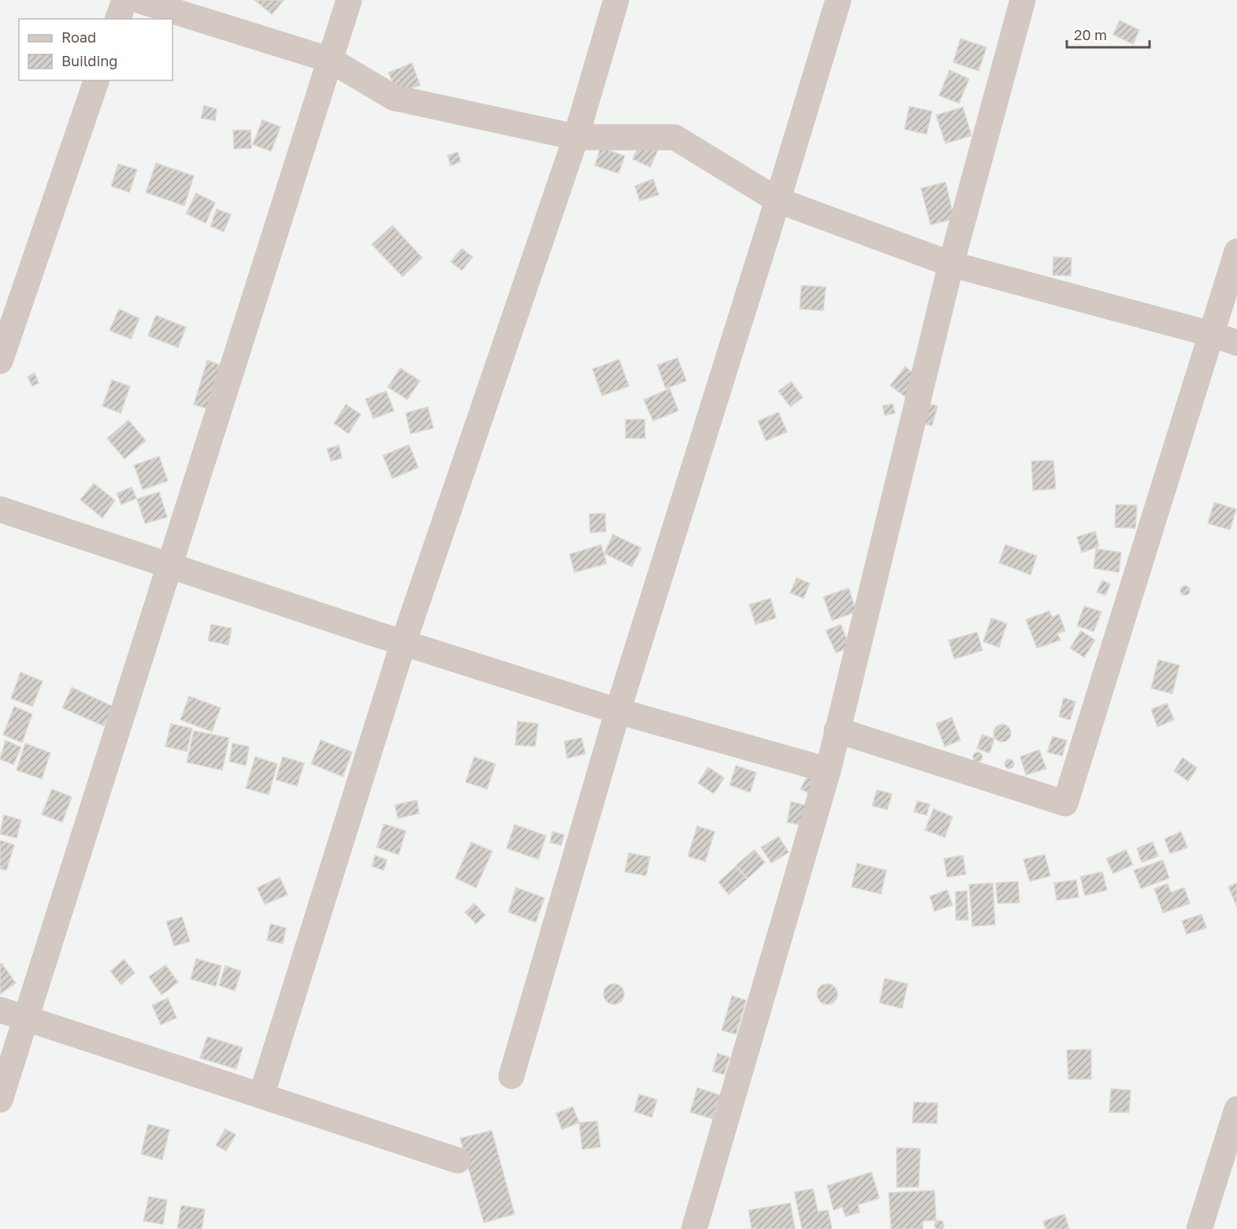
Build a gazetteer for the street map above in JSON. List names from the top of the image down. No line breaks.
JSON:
{"legend":["Road","Building"],"scale_bar":"20 m"}
